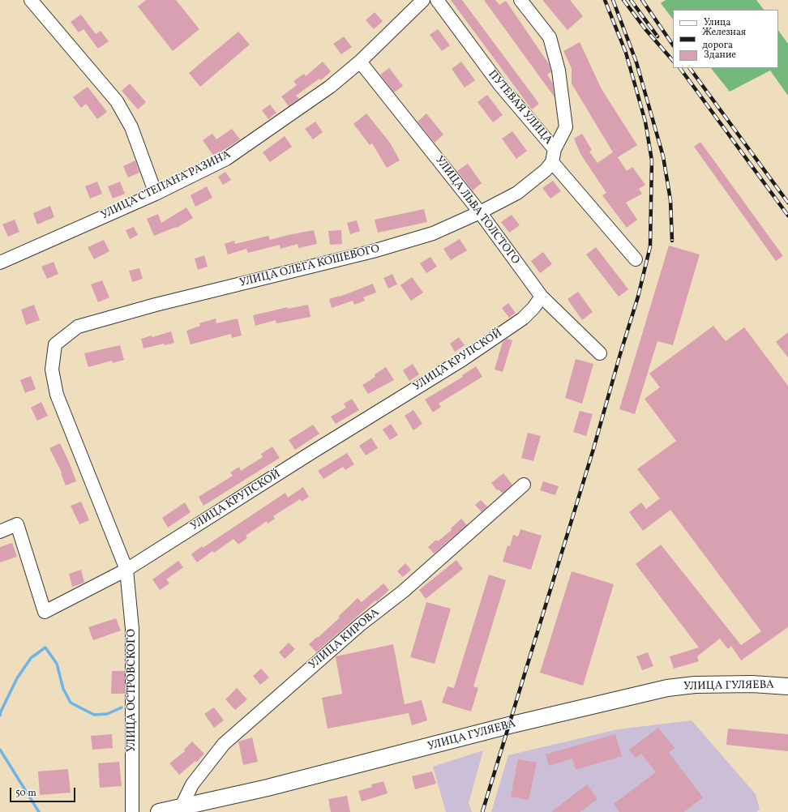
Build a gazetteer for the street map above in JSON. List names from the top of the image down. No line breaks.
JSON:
{"streets":{"main road":["УЛИЦА ГУЛЯЕВА"],"street":["ПУТЕВАЯ УЛИЦА","УЛИЦА СТЕПАНА РАЗИНА","УЛИЦА ЛЬВА ТОЛСТОГО","УЛИЦА ОЛЕГА КОШЕВОГО","УЛИЦА КРУПСКОЙ","УЛИЦА КИРОВА","УЛИЦА ОСТРОВСКОГО"]},"crossings":[["ПУТЕВАЯ УЛИЦА","УЛИЦА ОЛЕГА КОШЕВОГО"],["УЛИЦА СТЕПАНА РАЗИНА","УЛИЦА ЛЬВА ТОЛСТОГО"],["УЛИЦА ЛЬВА ТОЛСТОГО","УЛИЦА ОЛЕГА КОШЕВОГО"],["УЛИЦА ЛЬВА ТОЛСТОГО","УЛИЦА КРУПСКОЙ"],["УЛИЦА ОЛЕГА КОШЕВОГО","УЛИЦА КРУПСКОЙ"],["УЛИЦА ОЛЕГА КОШЕВОГО","УЛИЦА ОСТРОВСКОГО"],["УЛИЦА КРУПСКОЙ","УЛИЦА ОСТРОВСКОГО"],["УЛИЦА КИРОВА","УЛИЦА ГУЛЯЕВА"]],"legend":["Улица","Железная дорога","Здание"],"scale_bar":"50 m"}
